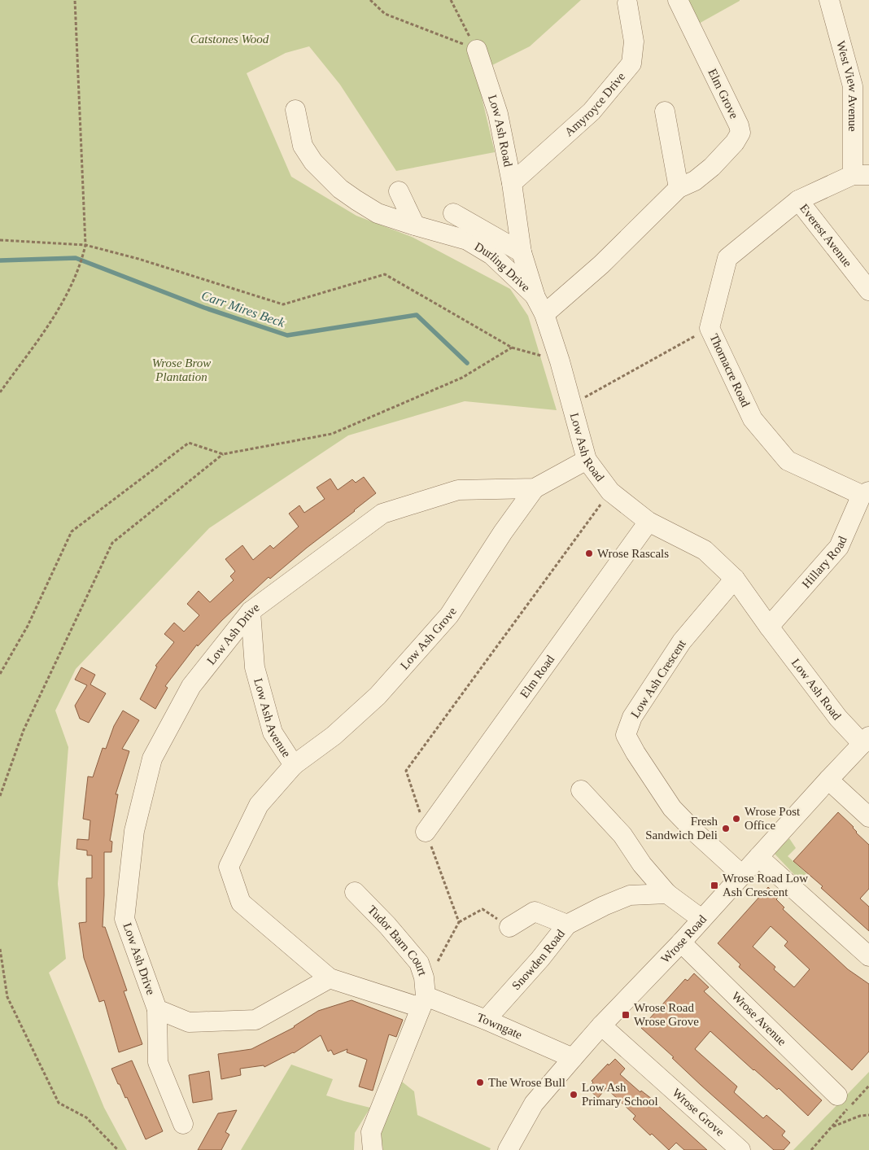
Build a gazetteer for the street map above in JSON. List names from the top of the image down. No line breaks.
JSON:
{"streets":{"street":["West View Avenue","Elm Grove","Amyroyce Drive","Low Ash Road","Everest Avenue","Durling Drive","Thornacre Road","Hillary Road","Low Ash Drive","Low Ash Grove","Elm Road","Low Ash Crescent","Low Ash Avenue","Wrose Road","Tudor Barn Court","Snowden Road","Wrose Avenue","Towngate","Wrose Grove"]},"crossings":[["West View Avenue","Thornacre Road"],["Elm Grove","Low Ash Road"],["Amyroyce Drive","Low Ash Road"],["Low Ash Road","Durling Drive"],["Low Ash Road","Hillary Road"],["Low Ash Road","Low Ash Drive"],["Low Ash Road","Elm Road"],["Low Ash Road","Low Ash Crescent"],["Low Ash Road","Wrose Road"],["Everest Avenue","Thornacre Road"],["Thornacre Road","Hillary Road"],["Low Ash Drive","Low Ash Grove"],["Low Ash Drive","Low Ash Avenue"],["Low Ash Grove","Low Ash Avenue"],["Low Ash Crescent","Wrose Road"],["Wrose Road","Wrose Avenue"],["Wrose Road","Towngate"],["Wrose Road","Wrose Grove"],["Tudor Barn Court","Towngate"],["Snowden Road","Towngate"]],"water":["Carr Mires Beck"],"parks":["Catstones Wood","Wrose Brow Plantation"],"places":{"other":["Wrose Rascals","Wrose Post Office","Fresh Sandwich Deli","The Wrose Bull","Low Ash Primary School"],"transit":["Wrose Road Low Ash Crescent","Wrose Road Wrose Grove"]}}
